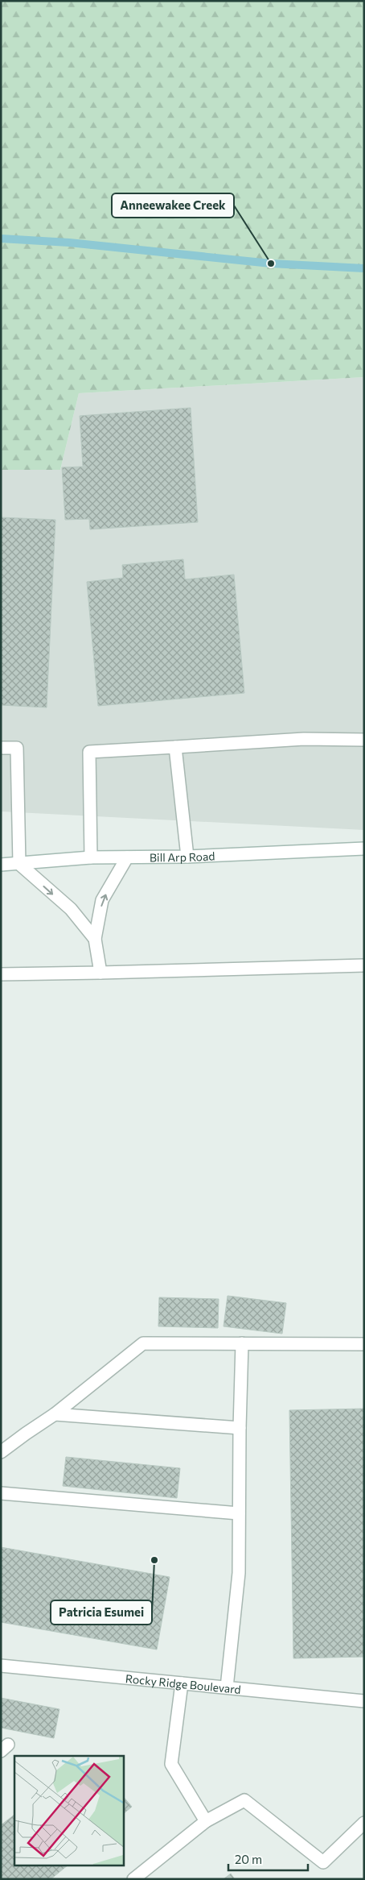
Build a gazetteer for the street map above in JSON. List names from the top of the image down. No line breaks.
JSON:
{"streets":{"street":["Bill Arp Road","Rocky Ridge Boulevard"]},"places":["Anneewakee Creek","Patricia Esumei"],"scale_bar":"20 m"}
